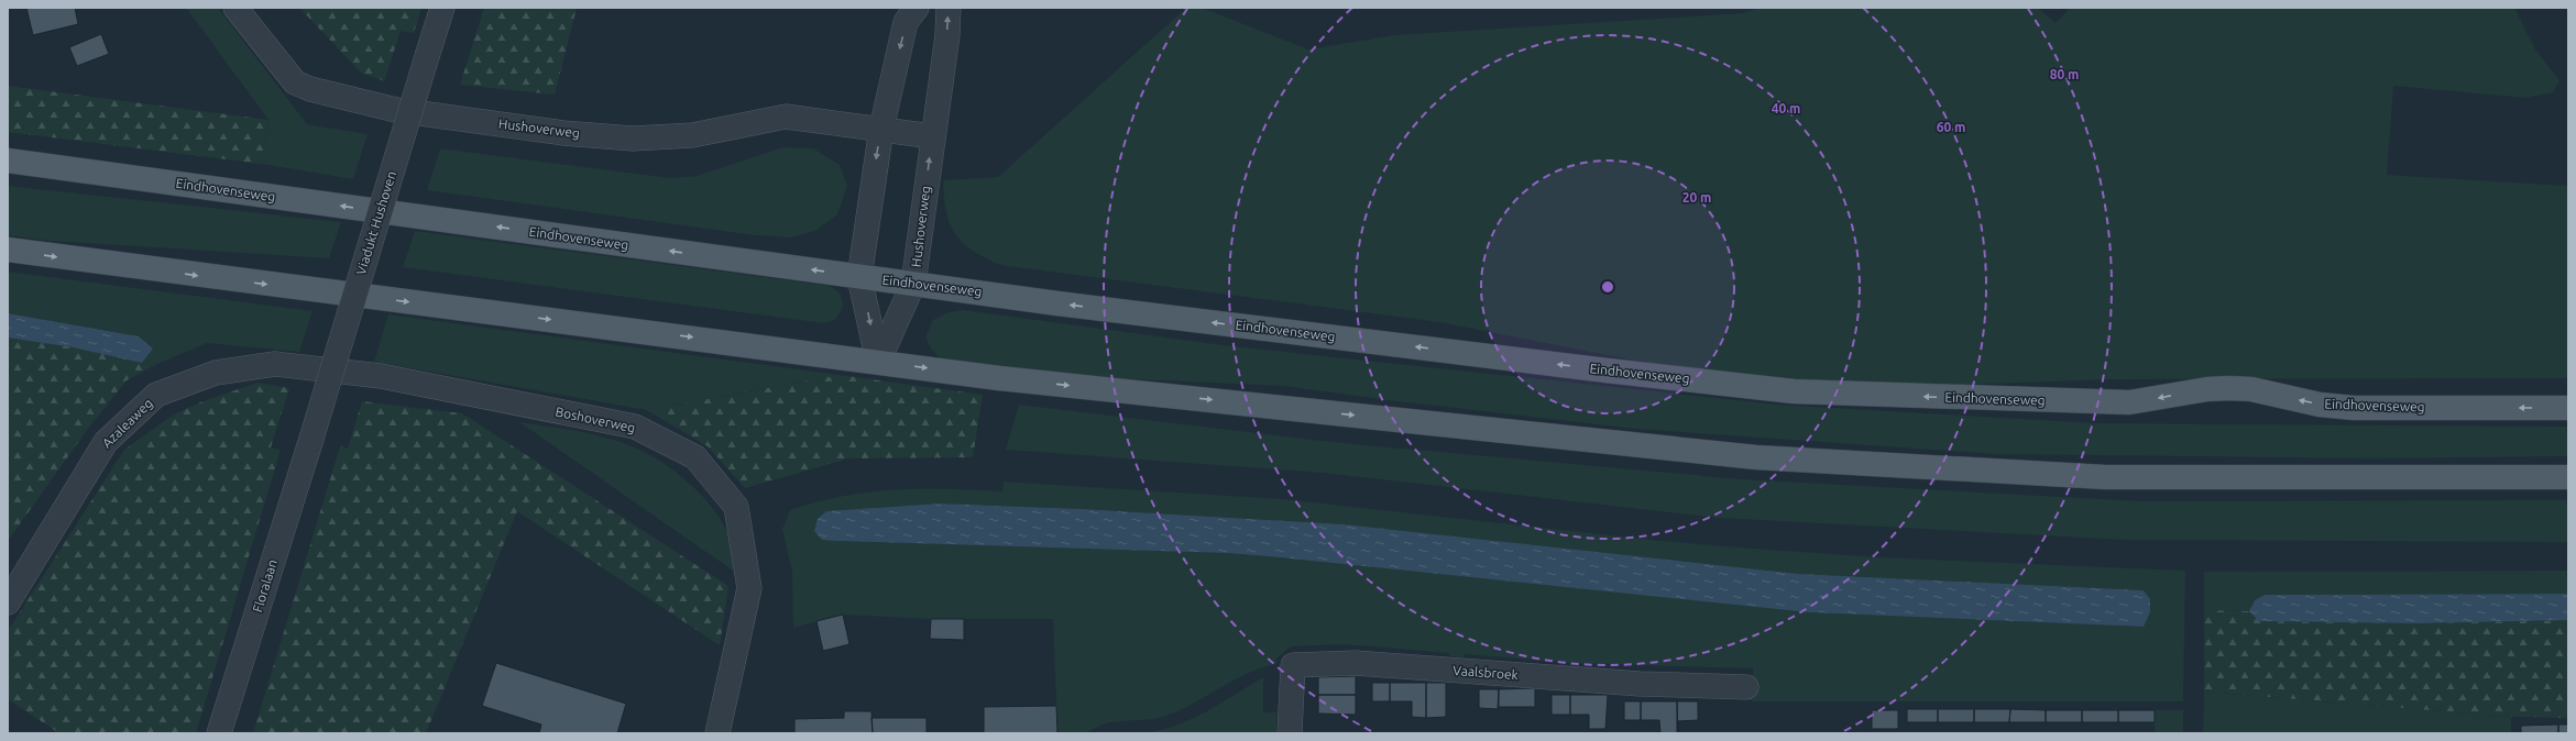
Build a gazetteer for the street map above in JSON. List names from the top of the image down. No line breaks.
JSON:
{"streets":{"main road":["Eindhovenseweg"],"street":["Hushoverweg","Viadukt Hushoven","Boshoverweg","Azaleaweg","Floralaan","Vaalsbroek"]},"crossings":[["Hushoverweg","Eindhovenseweg"],["Viadukt Hushoven","Floralaan"],["Boshoverweg","Azaleaweg"]],"rings":["80 m","40 m","60 m","20 m"]}
